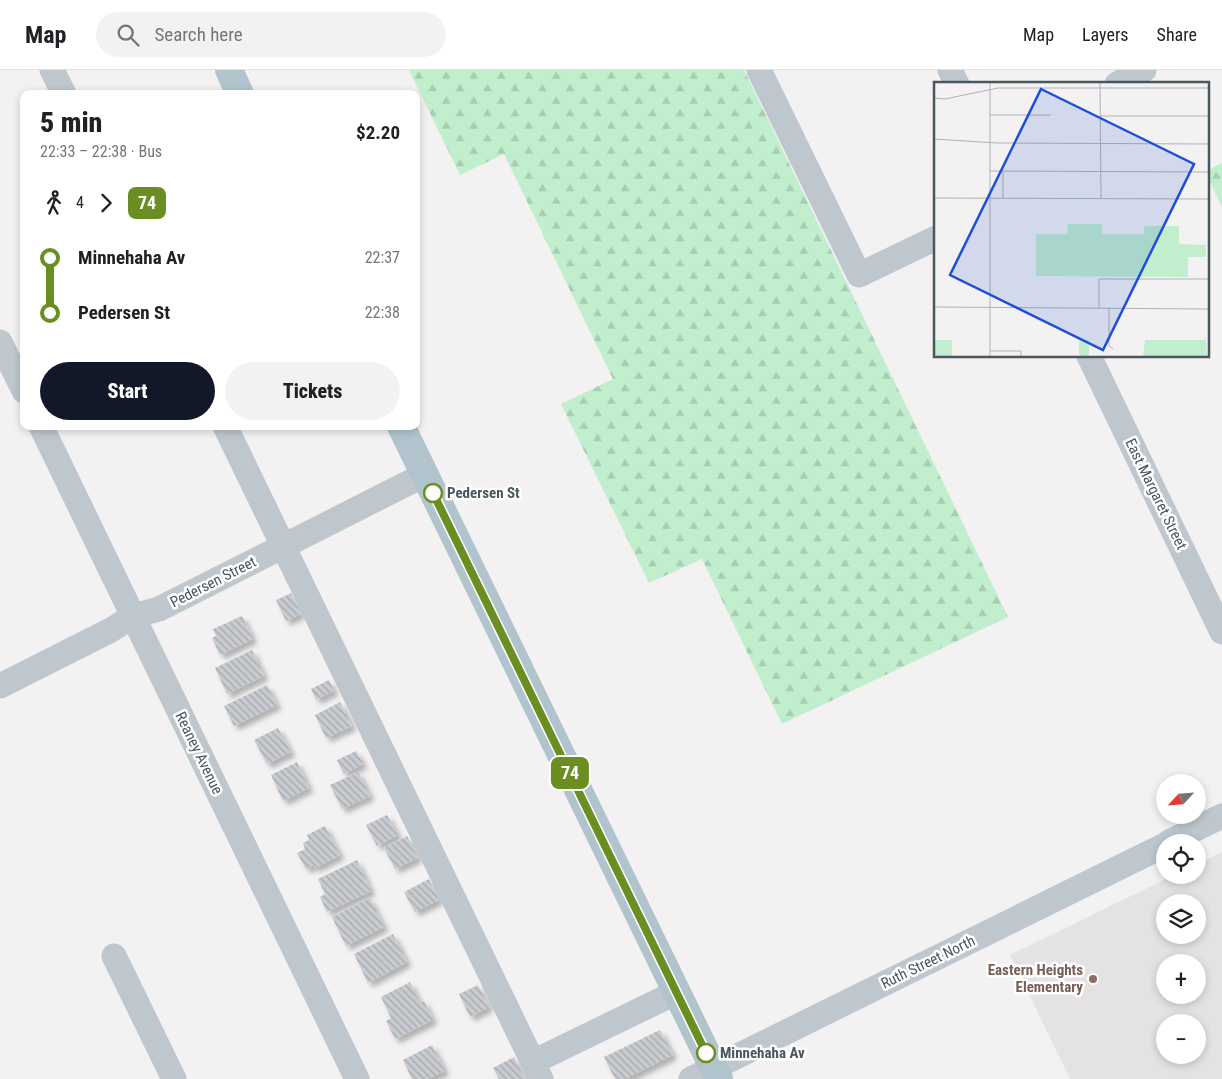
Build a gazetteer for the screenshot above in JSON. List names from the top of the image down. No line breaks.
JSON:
{"streets":{"street":["East Margaret Street","Pedersen Street","Reaney Avenue","Ruth Street North"]},"crossings":[["Pedersen Street","Reaney Avenue"]],"places":["Pedersen St","Eastern Heights Elementary","Minnehaha Av"],"lines":["bus line 74"],"north":"bottom left","page":{"header":"Map","search":"Search here","nav":["Map","Layers","Share"],"on_map":"74","heading":["5 min","22:33 – 22:38 · Bus","$2.20"],"legs":["4","74"],"list":[{"name":"Minnehaha Av","value":"22:37"},{"name":"Pedersen St","value":"22:38"}],"buttons":["Start","Tickets"],"map_buttons":["+","−"]}}
